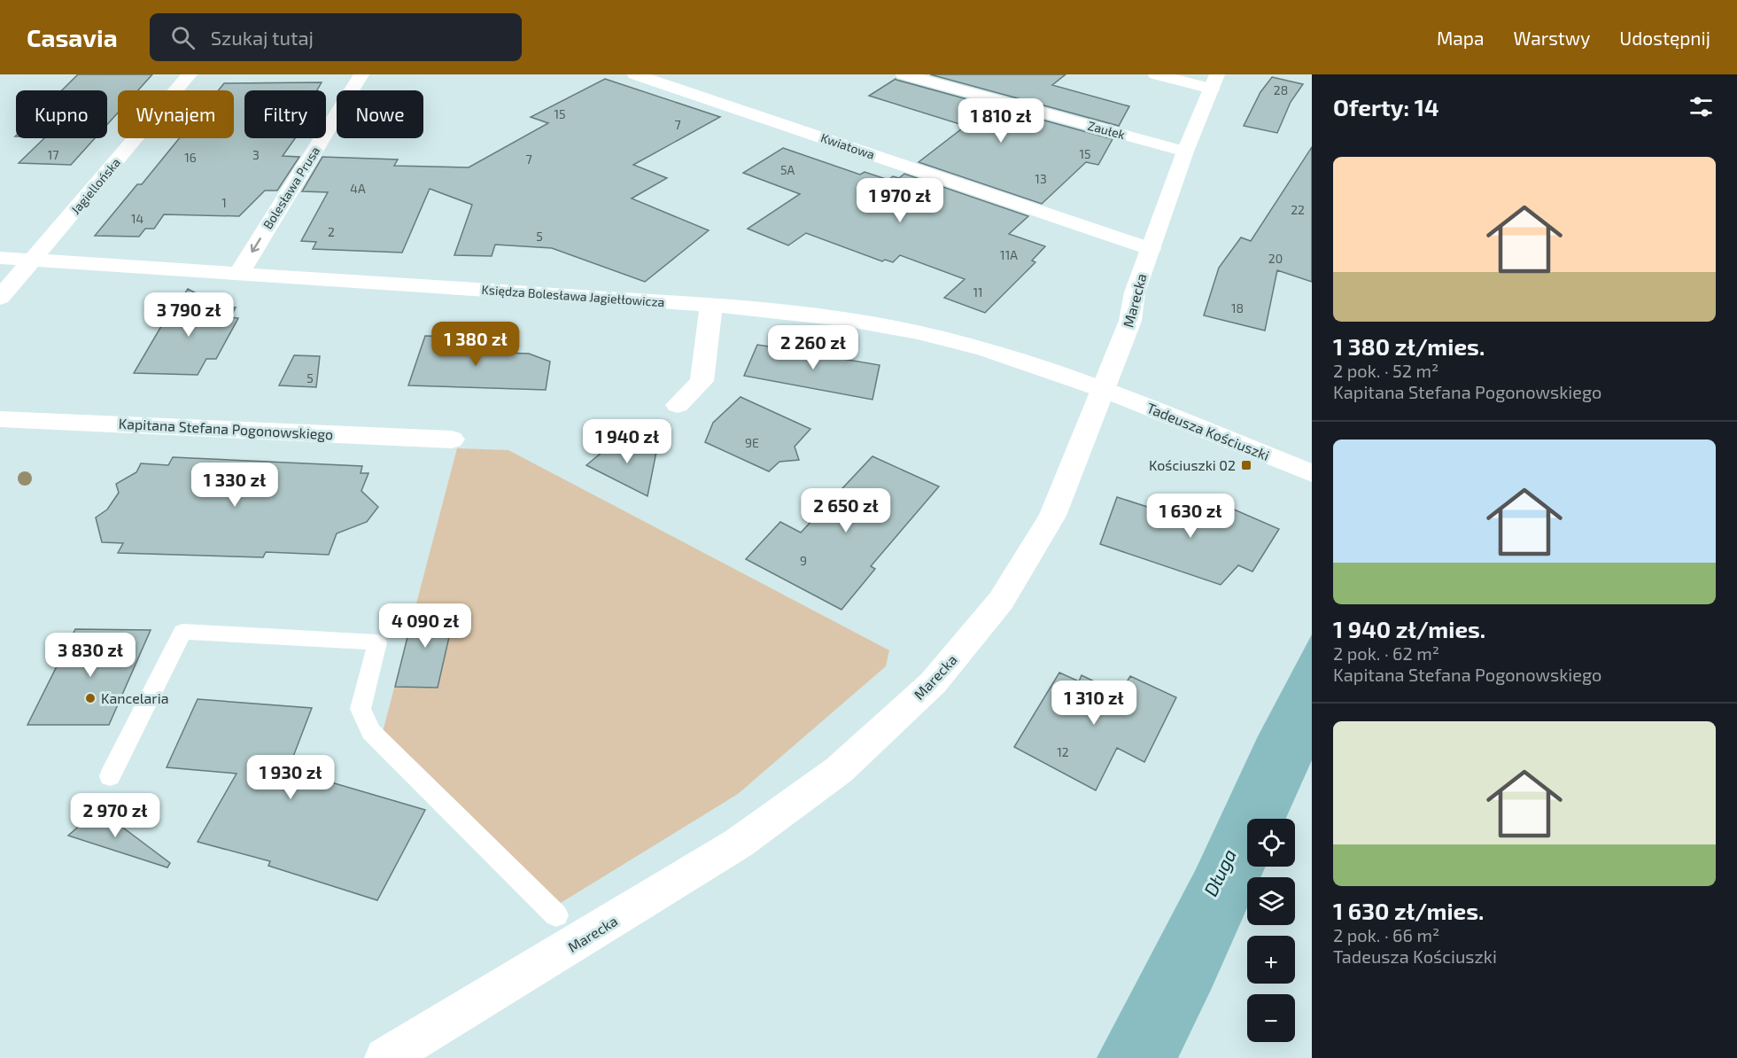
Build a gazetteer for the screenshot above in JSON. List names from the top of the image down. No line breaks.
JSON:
{"streets":{"street":["Zaułek","Kwiatowa","Jagiellońska","Bolesława Prusa","Księdza Bolesława Jagiełłowicza","Marecka","Kapitana Stefana Pogonowskiego","Tadeusza Kościuszki"]},"crossings":[["Zaułek","Marecka"],["Kwiatowa","Marecka"],["Jagiellońska","Księdza Bolesława Jagiełłowicza"],["Bolesława Prusa","Księdza Bolesława Jagiełłowicza"],["Księdza Bolesława Jagiełłowicza","Marecka"],["Księdza Bolesława Jagiełłowicza","Tadeusza Kościuszki"],["Marecka","Tadeusza Kościuszki"]],"one_way":["Bolesława Prusa"],"water":["Długa"],"places":{"transit":["Kościuszki 02"],"other":["Kancelaria"]},"house_numbers":["28","15","7","15","17","3","16","7","5A","13","4A","1","22","14","2","5","11A","20","11","18","5","9E","9","12"],"page":{"header":"Casavia","search":"Szukaj tutaj","nav":["Mapa","Warstwy","Udostępnij"],"heading":"Oferty: 14","chip":["Kupno","Wynajem","Filtry","Nowe"],"price":["1 810 zł","1 970 zł","3 790 zł","1 380 zł","2 260 zł","1 940 zł","1 330 zł","2 650 zł","1 630 zł","4 090 zł","3 830 zł","1 310 zł","1 930 zł","2 970 zł"],"list":[{"name":"1 380 zł/mies.","note":"2 pok. · 52 m² · Kapitana Stefana Pogonowskiego"},{"name":"1 940 zł/mies.","note":"2 pok. · 62 m² · Kapitana Stefana Pogonowskiego"},{"name":"1 630 zł/mies.","note":"2 pok. · 66 m² · Tadeusza Kościuszki"}],"map_buttons":["+","−"]}}
